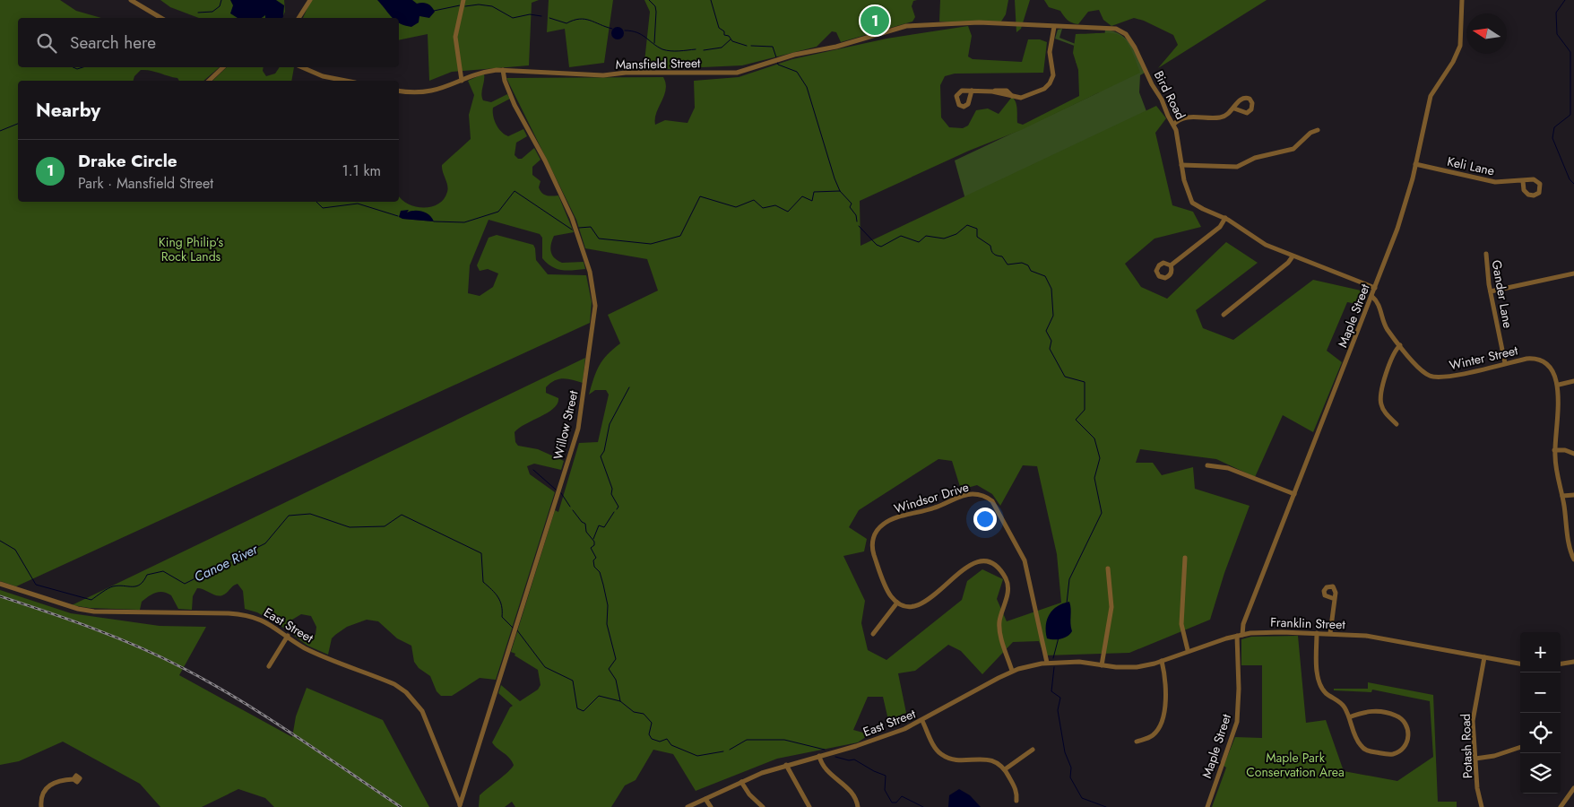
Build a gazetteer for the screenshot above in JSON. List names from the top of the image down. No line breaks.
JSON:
{"streets":{"street":["Mansfield Street","Bird Road","Keli Lane","Gander Lane","Maple Street","Winter Street","Willow Street","Windsor Drive","Franklin Street","East Street","Potash Road"]},"crossings":[["Mansfield Street","Bird Road"],["Mansfield Street","Willow Street"],["Bird Road","Maple Street"],["Keli Lane","Maple Street"],["Gander Lane","Winter Street"],["Maple Street","Winter Street"],["Maple Street","Franklin Street"],["Willow Street","East Street"],["Windsor Drive","East Street"],["Franklin Street","East Street"],["Franklin Street","Potash Road"]],"water":["Canoe River"],"parks":["King Philip’s Rock Lands","Maple Park Conservation Area"],"north":"left","page":{"pins":"1","search":"Search here","heading":"Nearby","list":[{"mark":"1","name":"Drake Circle","note":"Park · Mansfield Street","value":"1.1 km"}],"map_buttons":["+","−"]}}
